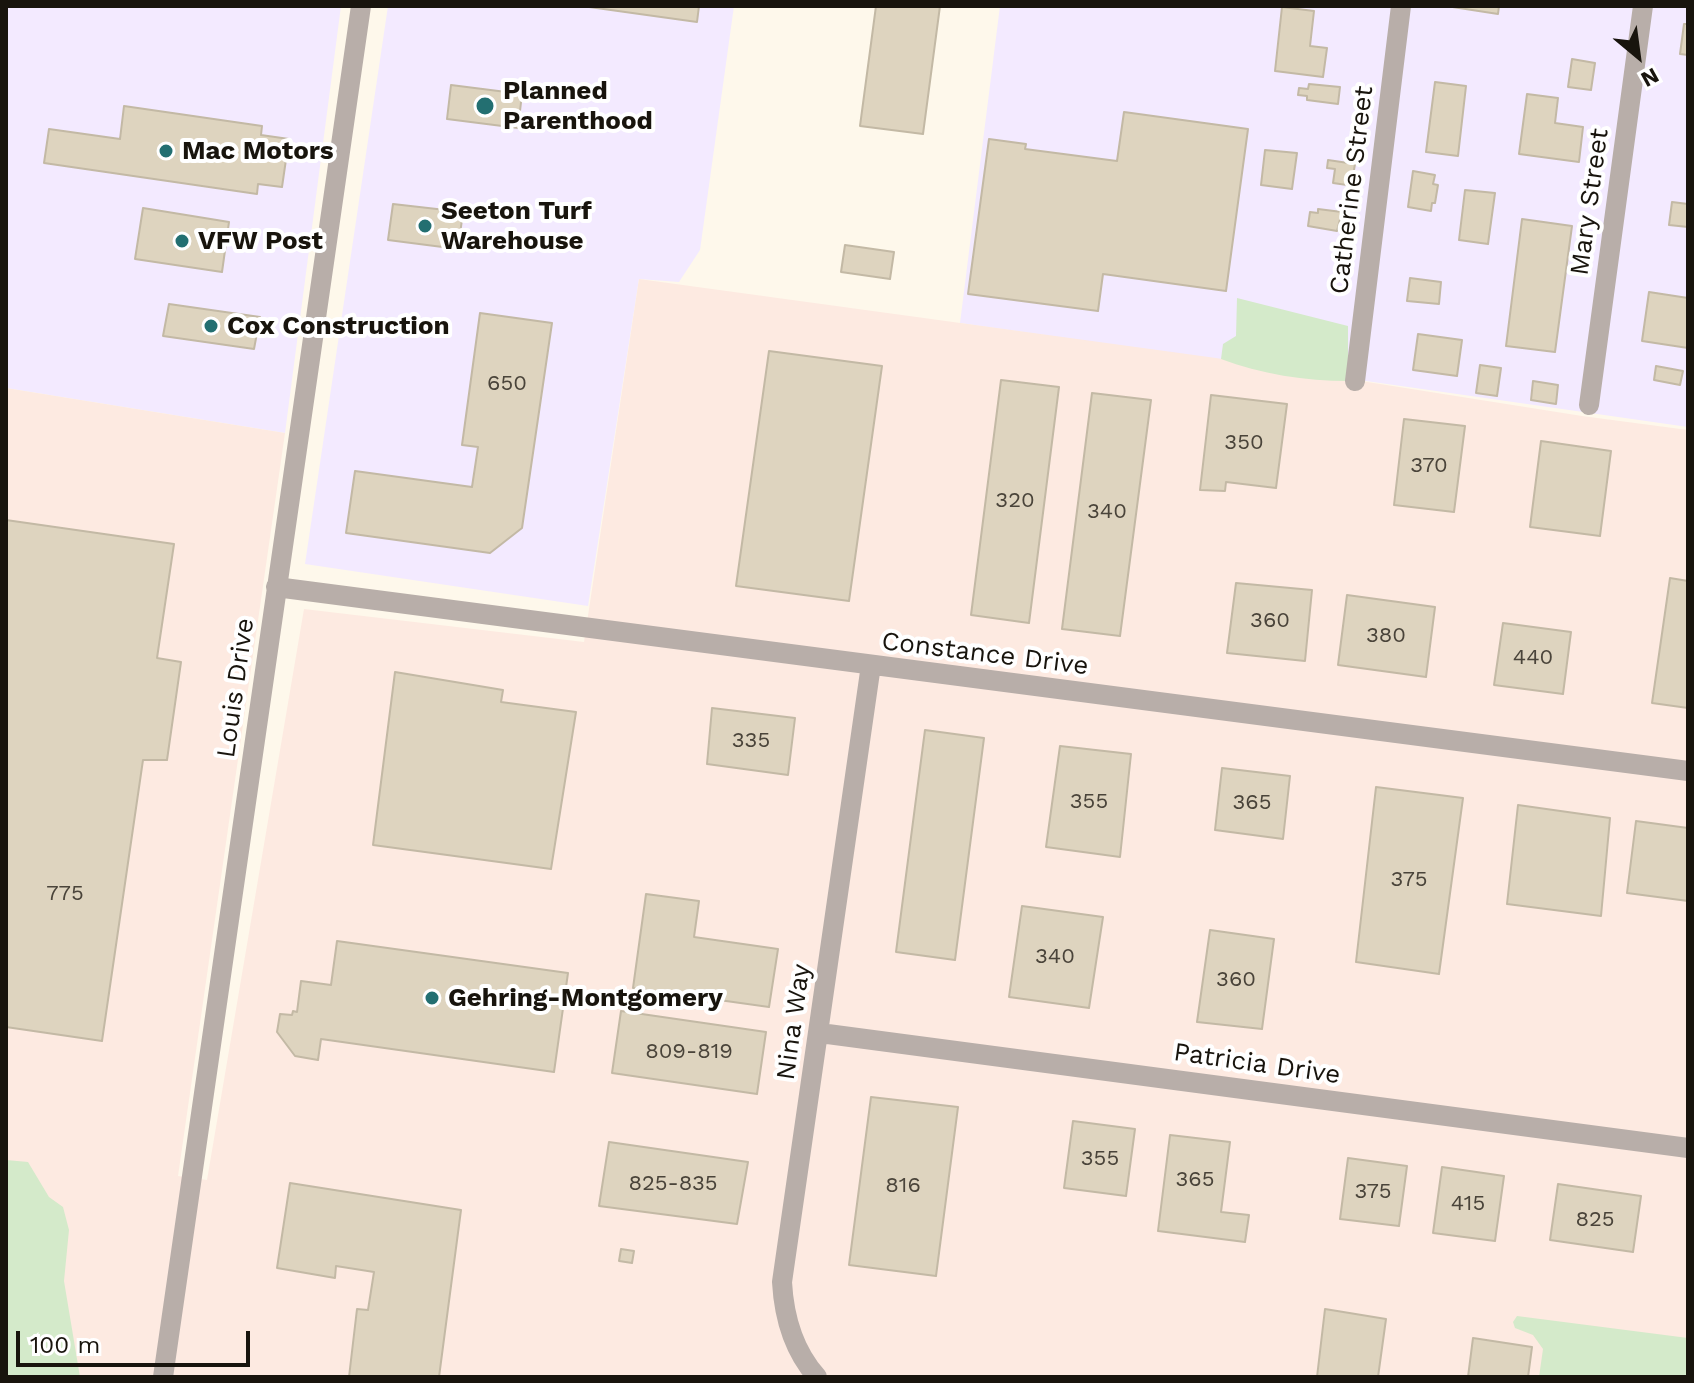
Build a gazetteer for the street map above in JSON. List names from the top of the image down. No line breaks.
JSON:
{"streets":{"street":["Catherine Street","Mary Street","Constance Drive","Louis Drive","Nina Way","Patricia Drive"]},"crossings":[["Constance Drive","Louis Drive"],["Constance Drive","Nina Way"],["Nina Way","Patricia Drive"]],"places":["Planned Parenthood","Mac Motors","Seeton Turf Warehouse","VFW Post","Cox Construction","Gehring-Montgomery"],"house_numbers":["650","350","370","320","340","360","380","440","335","355","365","375","775","340","360","809-819","355","365","825-835","816","375","415","825"],"scale_bar":"100 m","north":"bottom right"}
